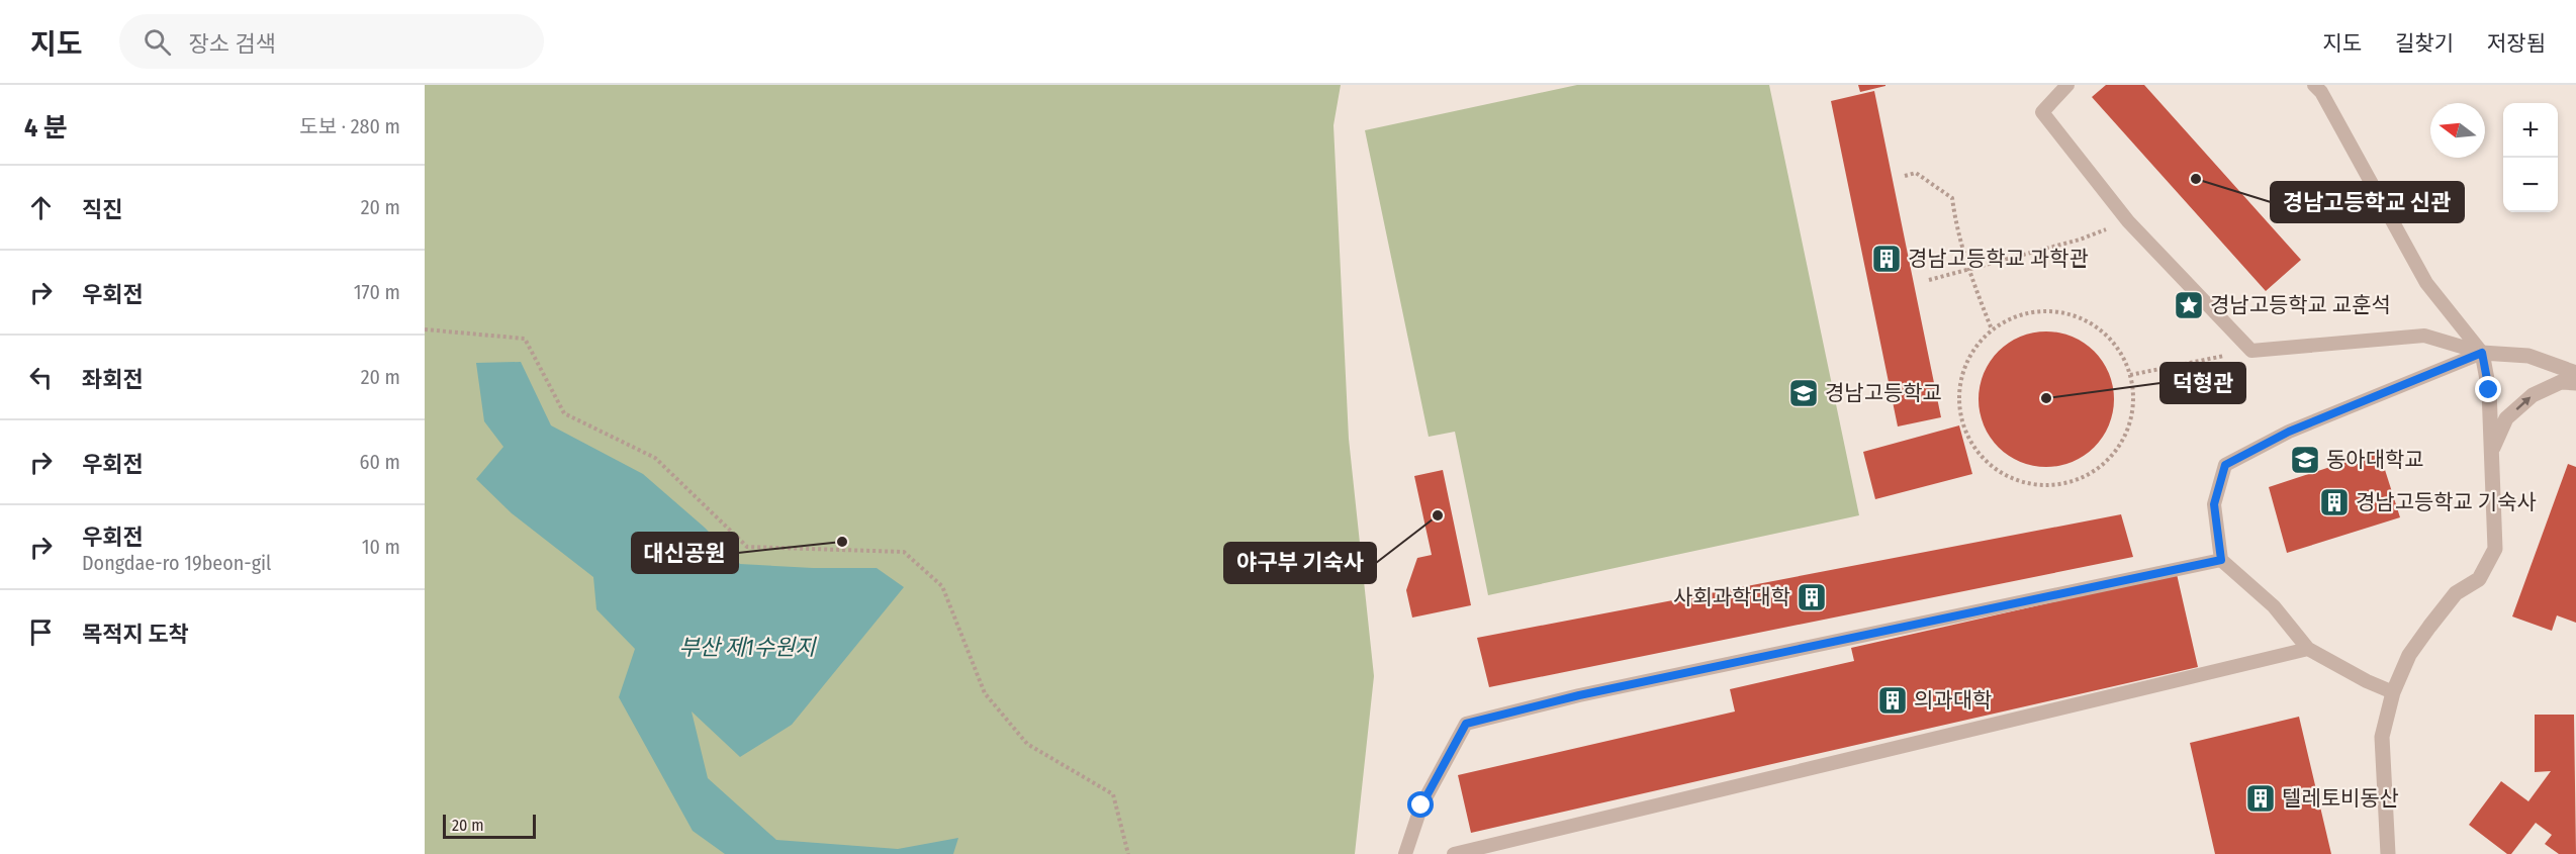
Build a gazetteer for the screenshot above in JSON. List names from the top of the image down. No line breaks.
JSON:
{"water":["부산 제1수원지"],"places":{"other":["경남고등학교 신관","덕형관","야구부 기숙사","대신공원"],"building":["경남고등학교 과학관","경남고등학교 기숙사","사회과학대학","의과대학","텔레토비동산"],"place":["경남고등학교 교훈석"],"school or university":["경남고등학교","동아대학교"]},"scale_bar":"20 m","north":"left","page":{"header":"지도","search":"장소 검색","nav":["지도","길찾기","저장됨"],"heading":["4 분","도보 · 280 m"],"map_buttons":["+","−"],"list":[["직진","20 m"],["우회전","170 m"],["좌회전","20 m"],["우회전","60 m"],["우회전","Dongdae-ro 19beon-gil","10 m"],"목적지 도착"],"scale":"20 m"}}
